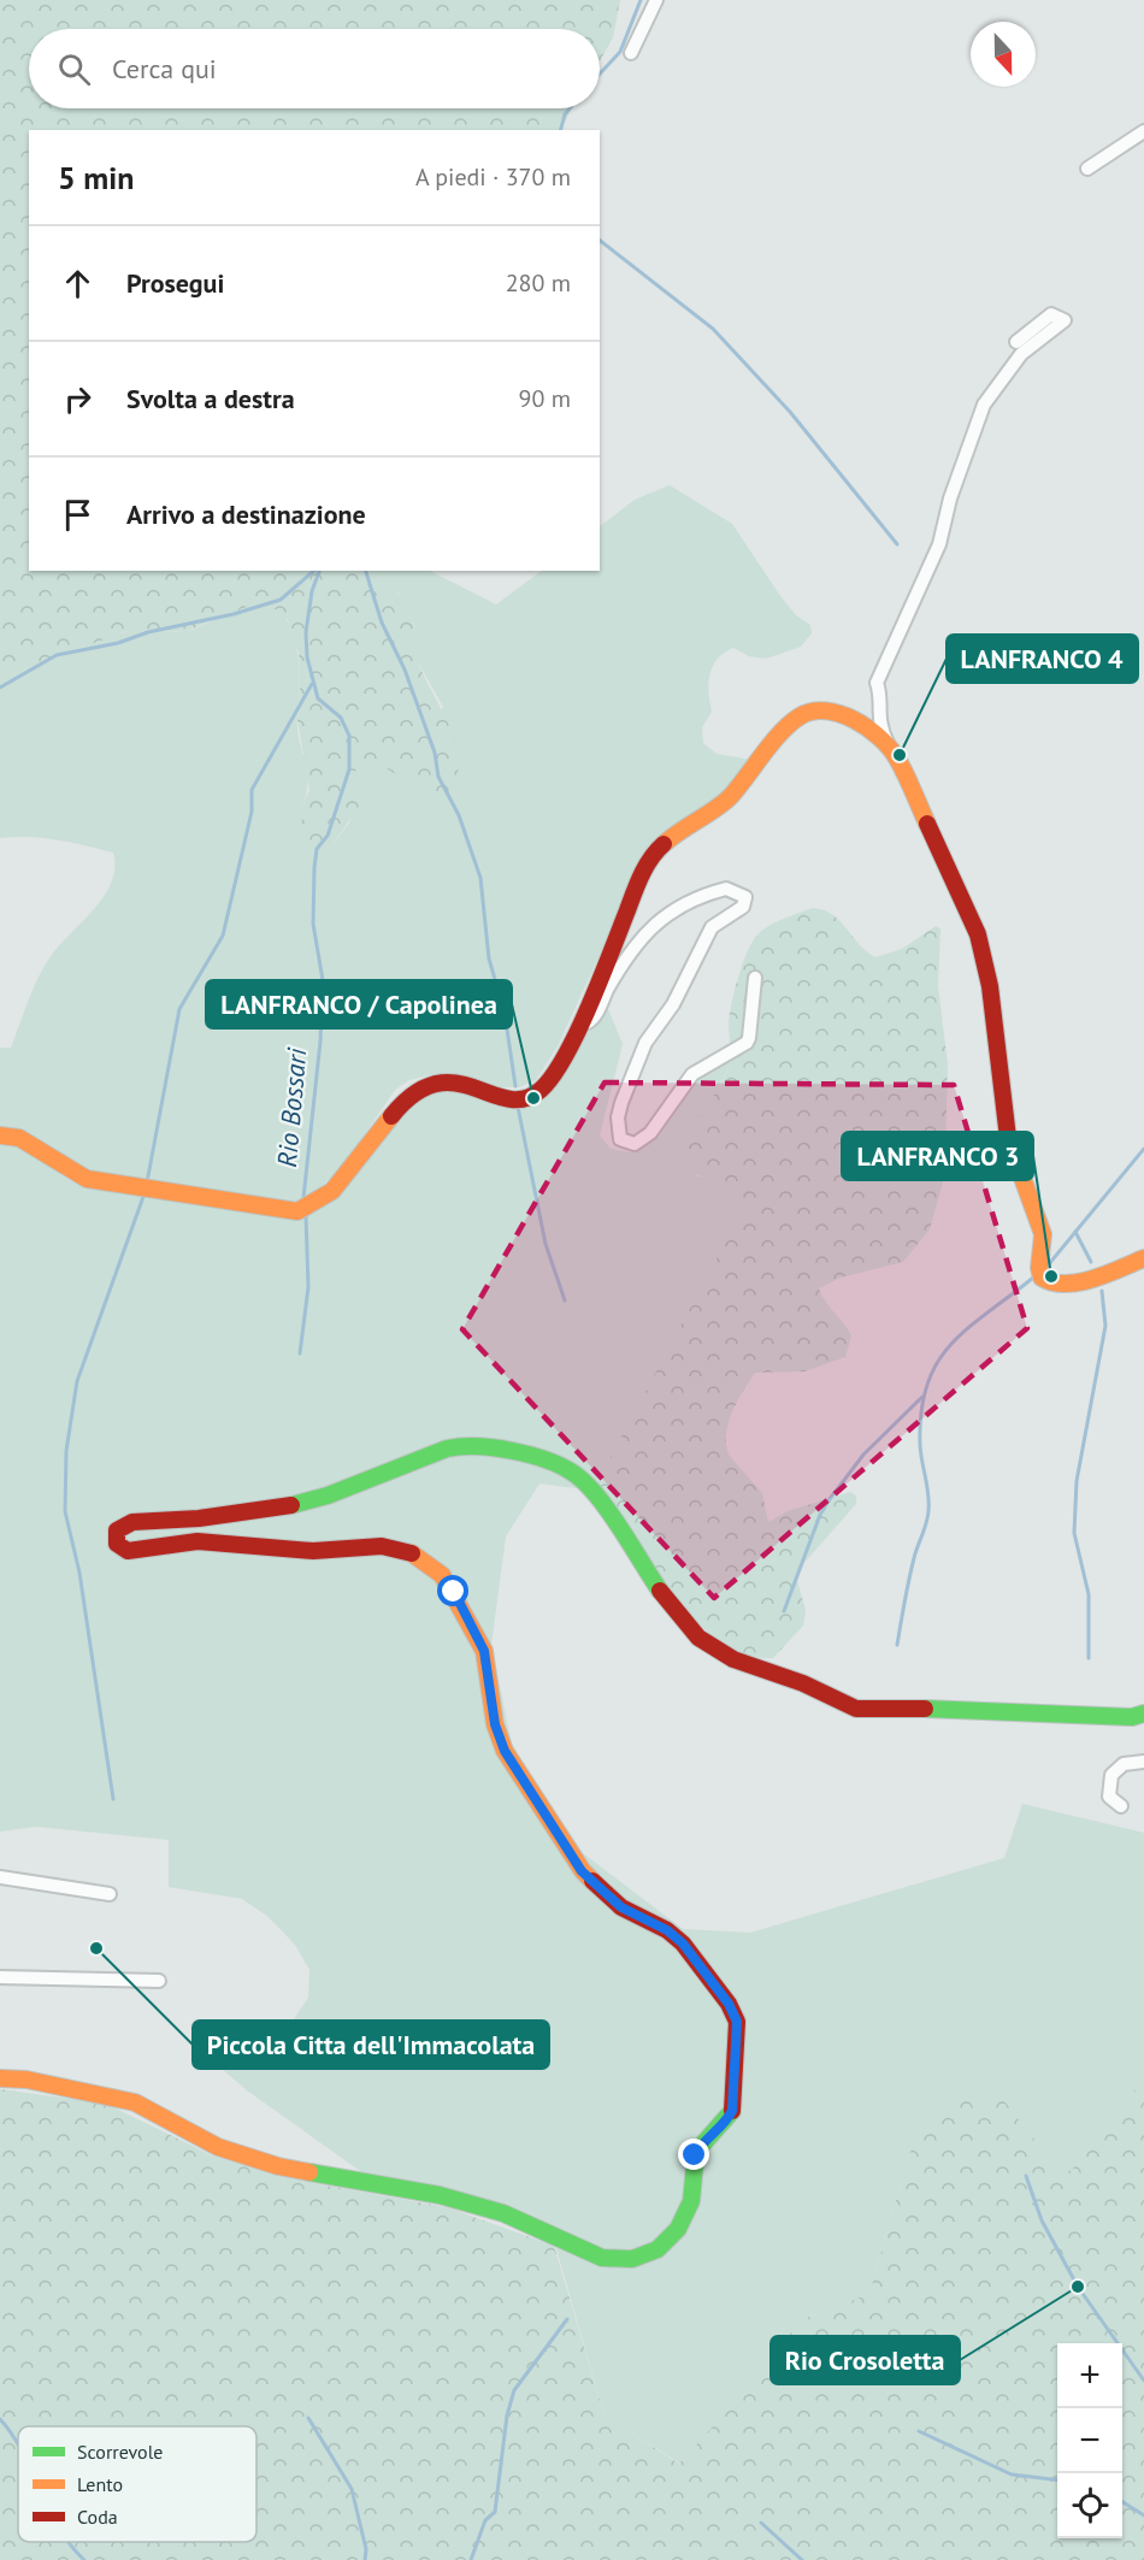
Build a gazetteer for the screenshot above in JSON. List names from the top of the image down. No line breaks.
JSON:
{"water":["Rio Bossari"],"places":["LANFRANCO 4","LANFRANCO / Capolinea","LANFRANCO 3","Piccola Citta dell'Immacolata","Rio Crosoletta"],"legend":["Scorrevole","Lento","Coda"],"north":"bottom","page":{"search":"Cerca qui","heading":["5 min","A piedi · 370 m"],"list":[["Prosegui","280 m"],["Svolta a destra","90 m"],"Arrivo a destinazione"],"map_buttons":["+","−"]}}
